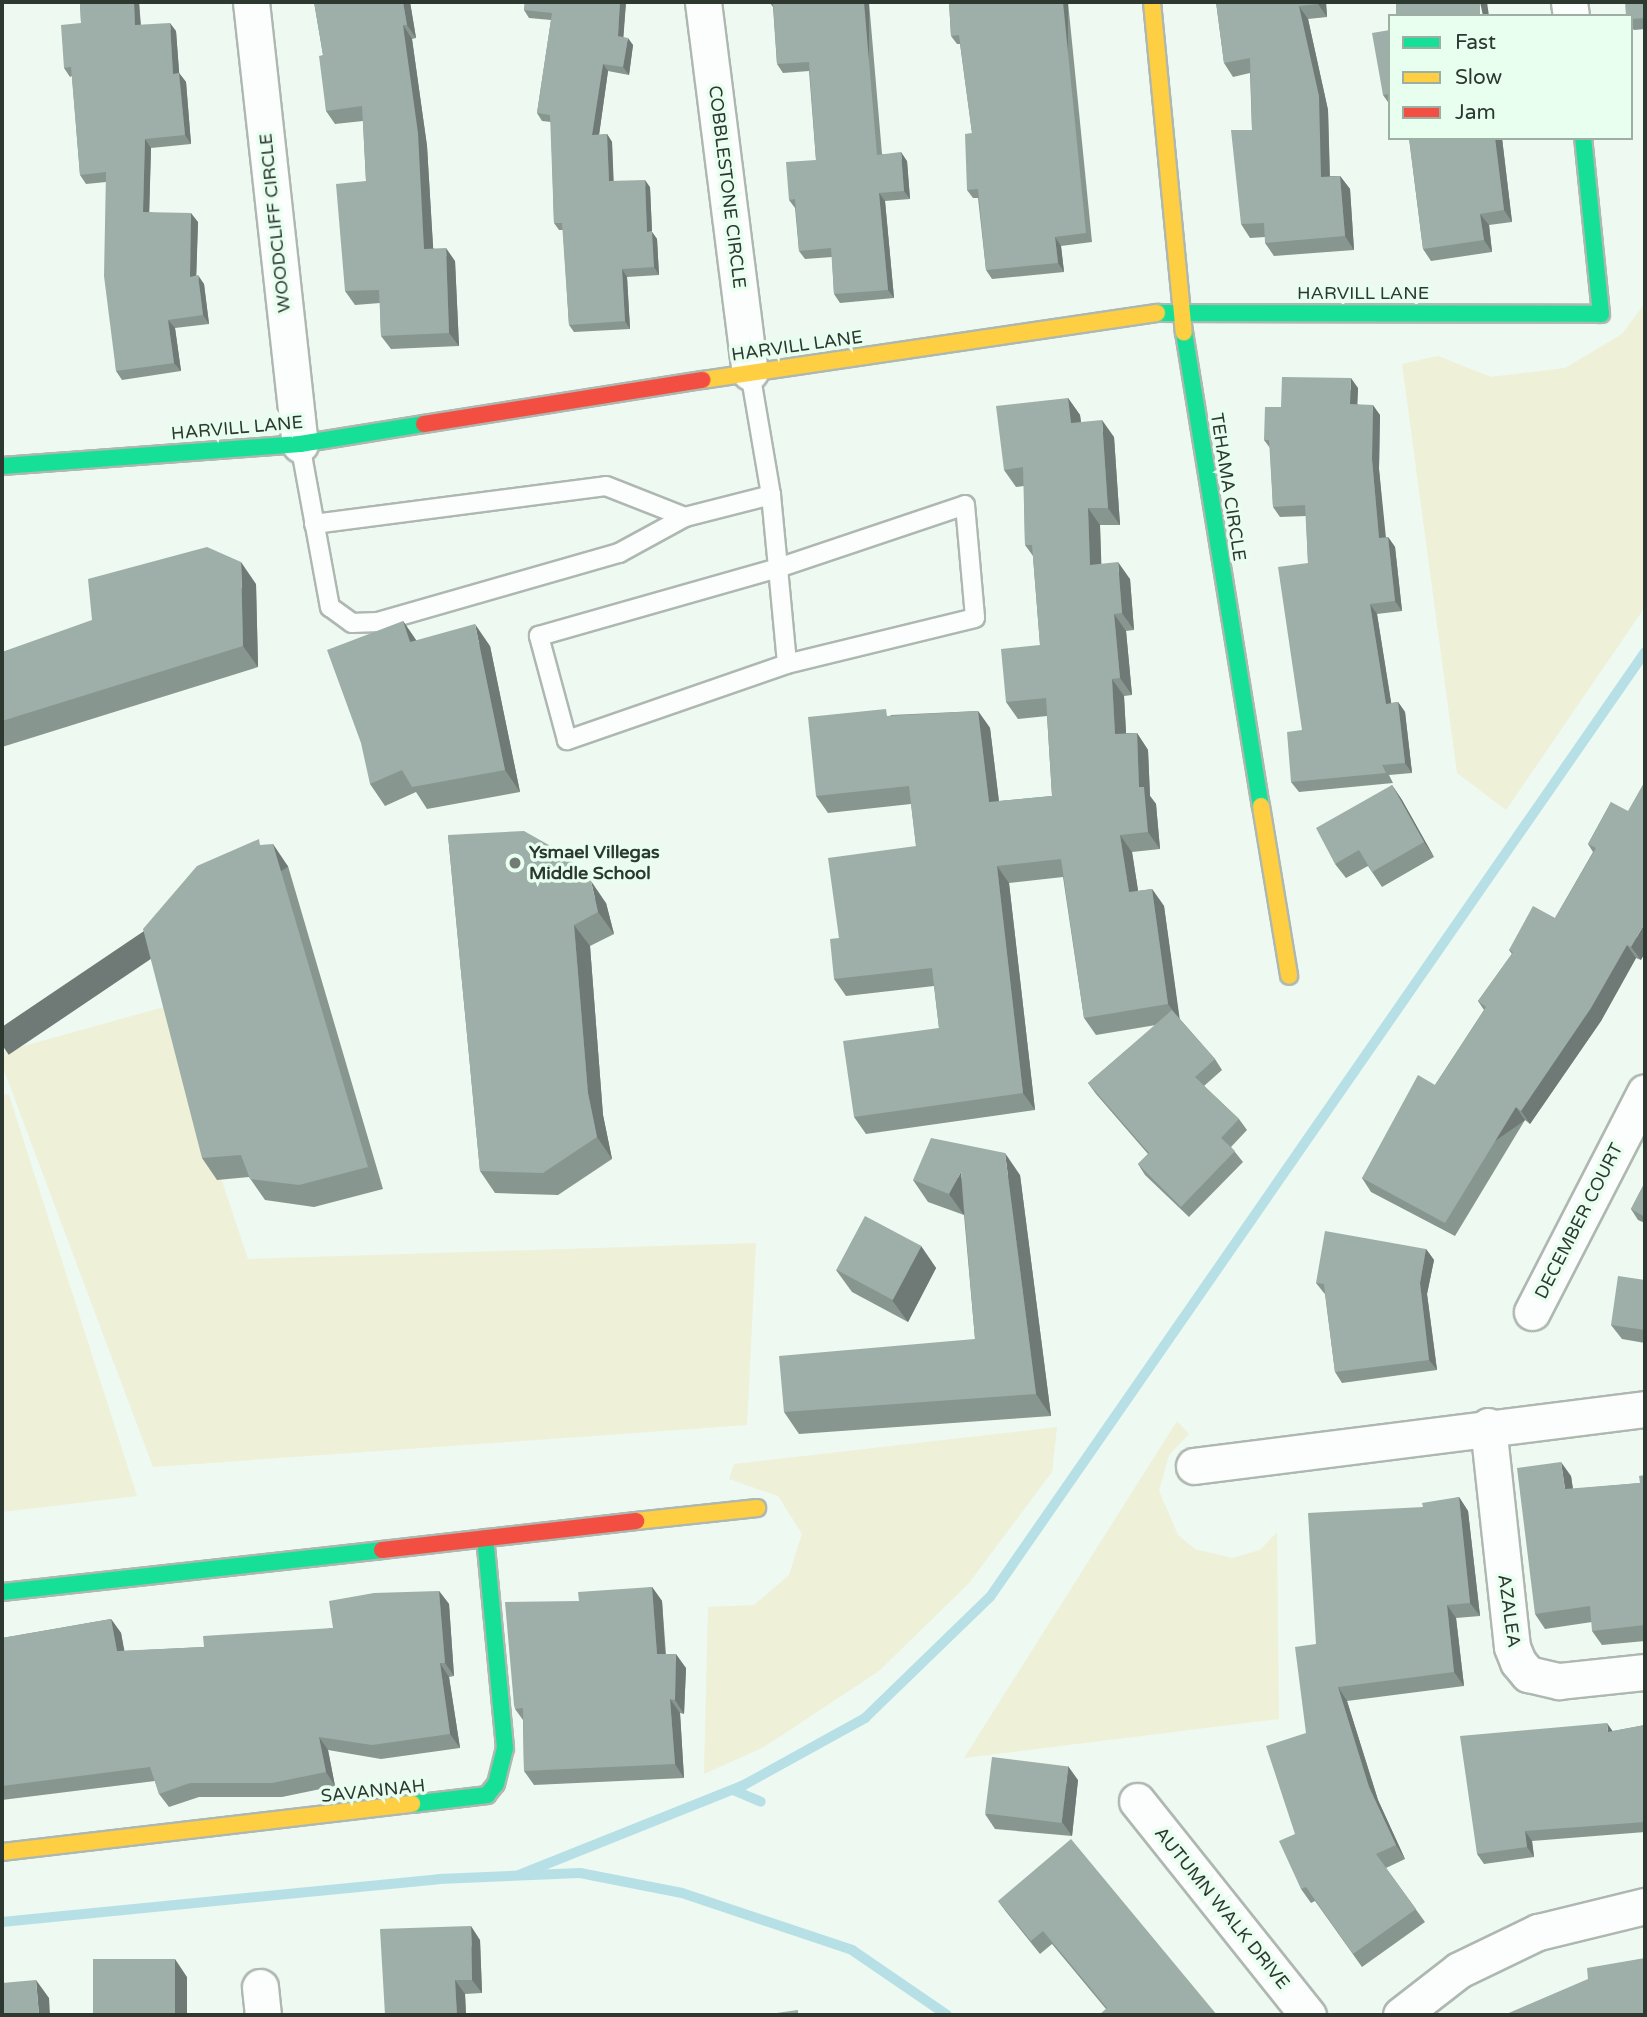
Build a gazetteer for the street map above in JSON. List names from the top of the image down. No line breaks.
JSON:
{"streets":{"street":["COBBLESTONE CIRCLE","WOODCLIFF CIRCLE","HARVILL LANE","TEHAMA CIRCLE","DECEMBER COURT","AZALEA","SAVANNAH","AUTUMN WALK DRIVE"]},"crossings":[["COBBLESTONE CIRCLE","HARVILL LANE"],["WOODCLIFF CIRCLE","HARVILL LANE"],["HARVILL LANE","TEHAMA CIRCLE"]],"places":["Ysmael Villegas Middle School"],"legend":["Fast","Slow","Jam"]}
